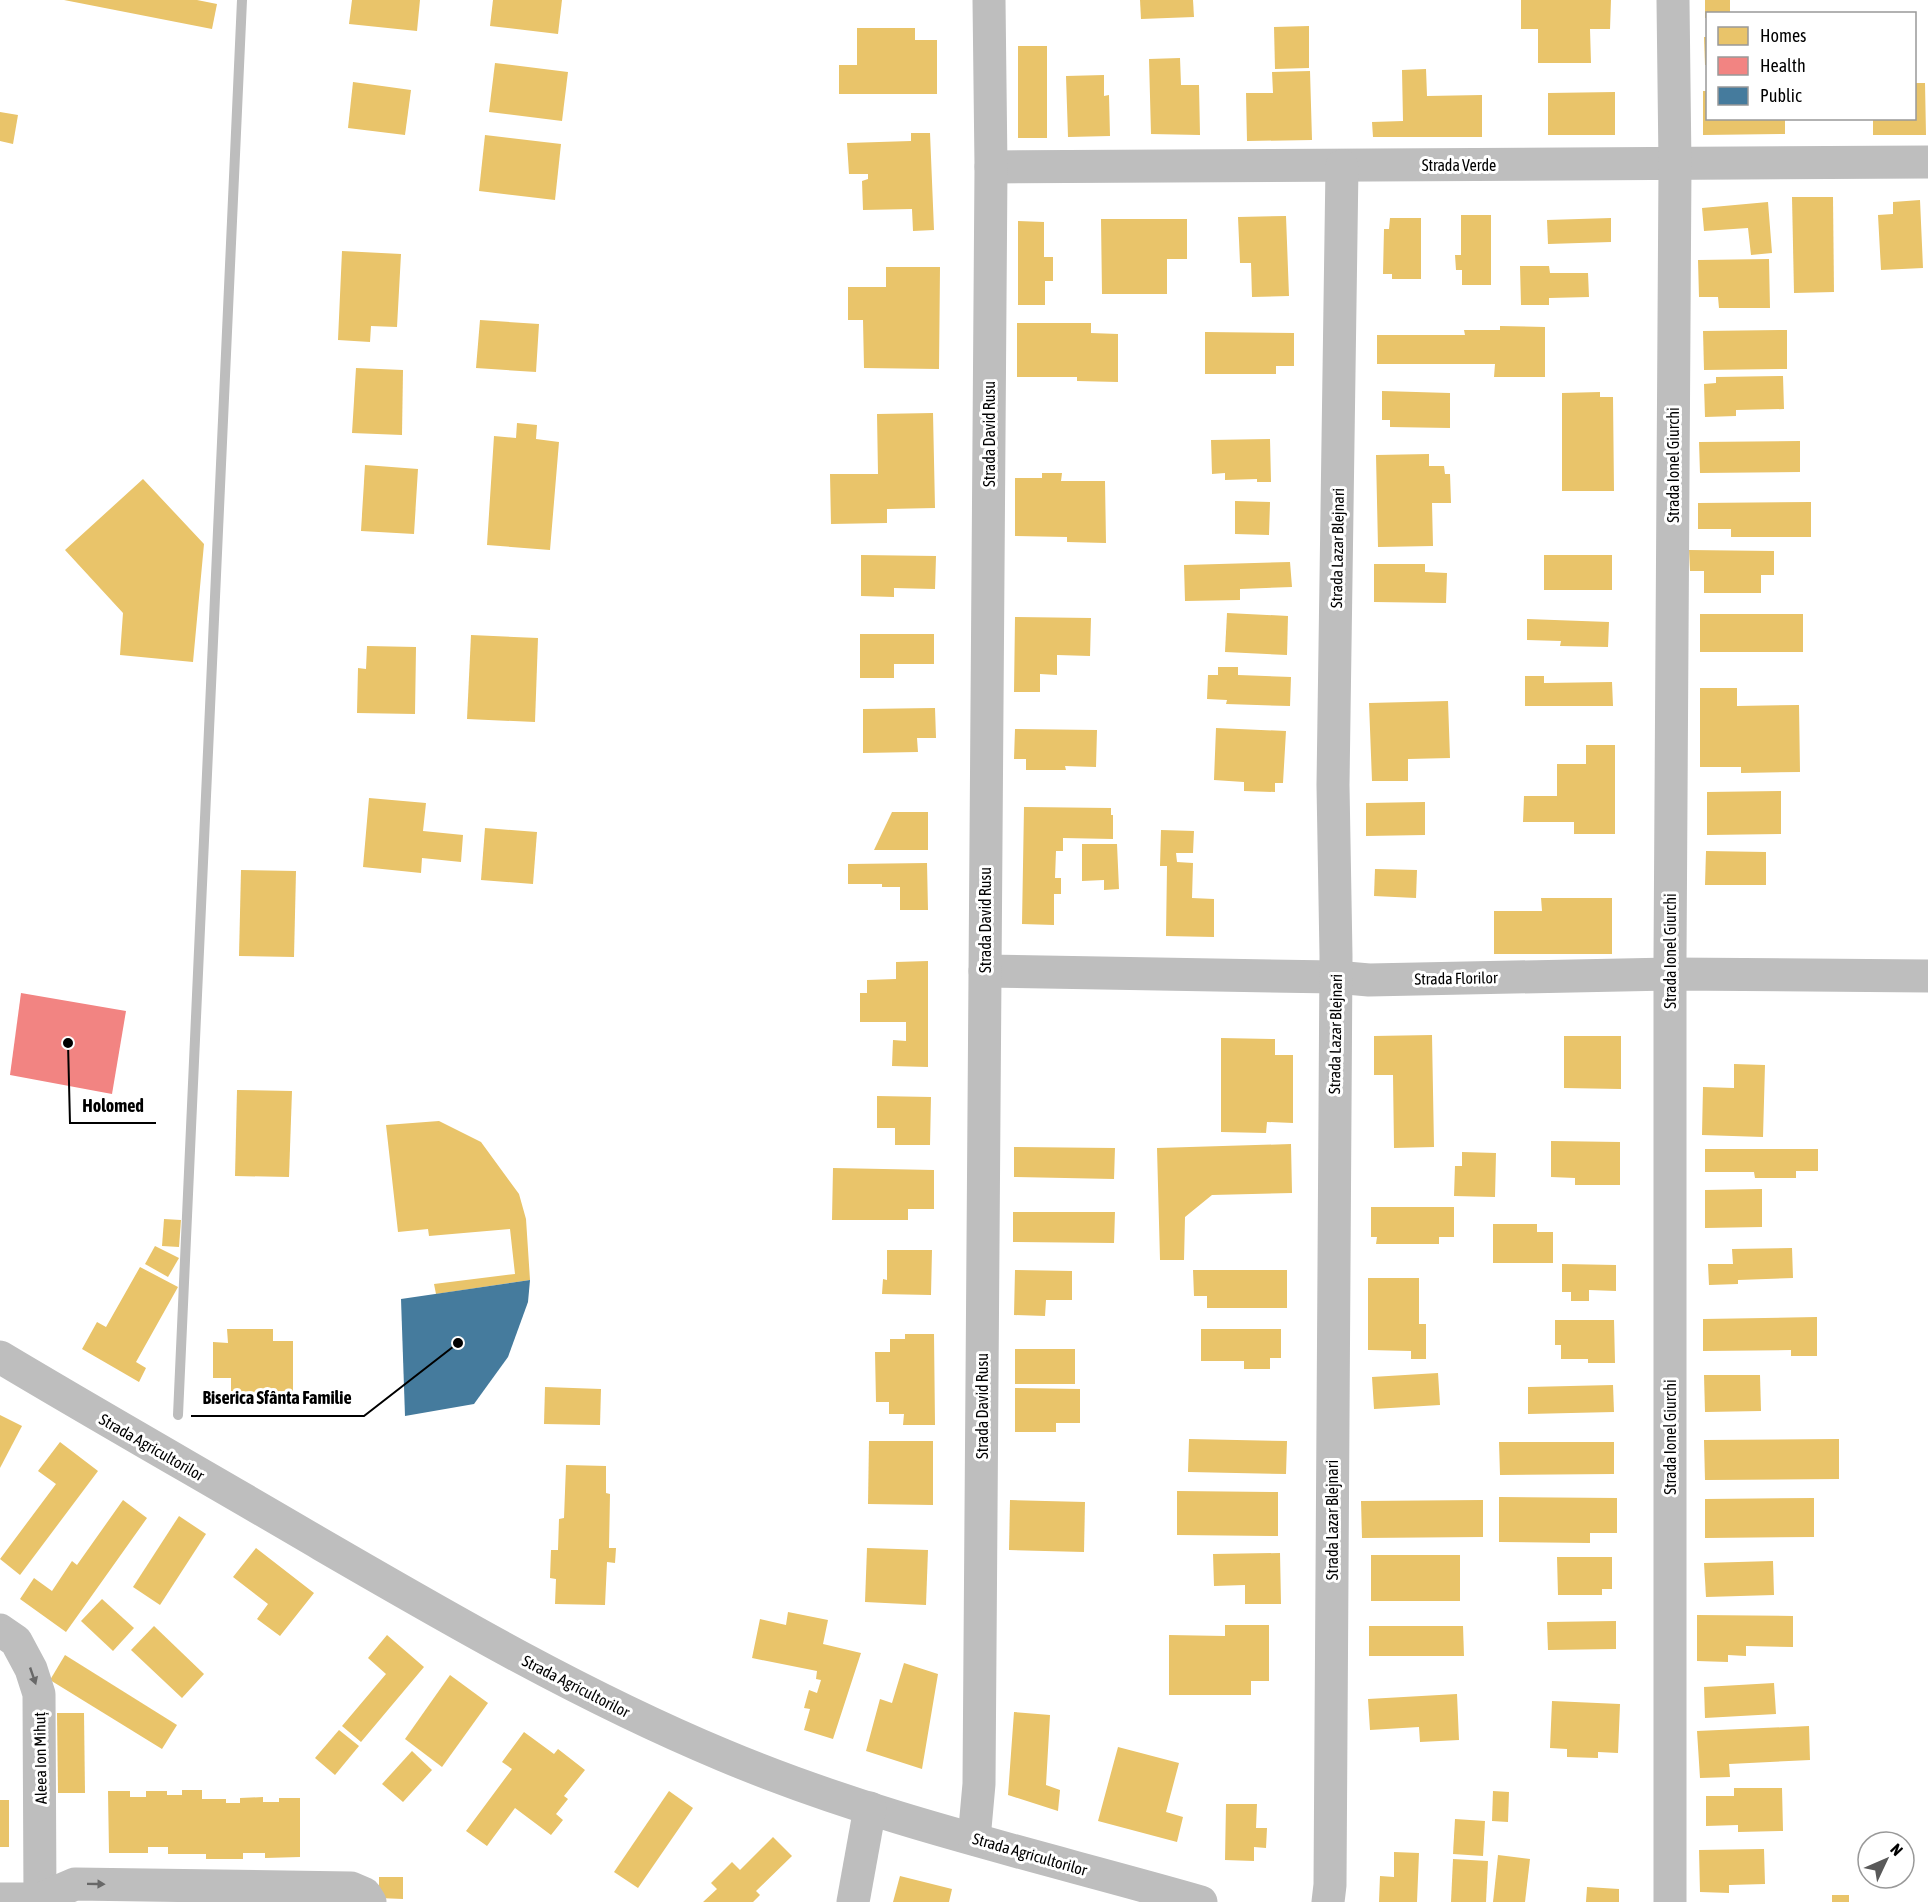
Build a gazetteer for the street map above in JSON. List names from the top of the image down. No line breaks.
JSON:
{"streets":{"street":["Strada Verde","Strada David Rusu","Strada Ionel Giurchi","Strada Lazar Blejnari","Strada Florilor","Strada Agricultorilor","Aleea Ion Mihuț"]},"crossings":[["Strada Verde","Strada David Rusu"],["Strada Verde","Strada Ionel Giurchi"],["Strada Verde","Strada Lazar Blejnari"],["Strada David Rusu","Strada Florilor"],["Strada David Rusu","Strada Agricultorilor"],["Strada Ionel Giurchi","Strada Florilor"],["Strada Lazar Blejnari","Strada Florilor"]],"one_way":["Aleea Ion Mihuț"],"places":["Holomed","Biserica Sfânta Familie"],"legend":["Homes","Health","Public"],"north":"top right"}
